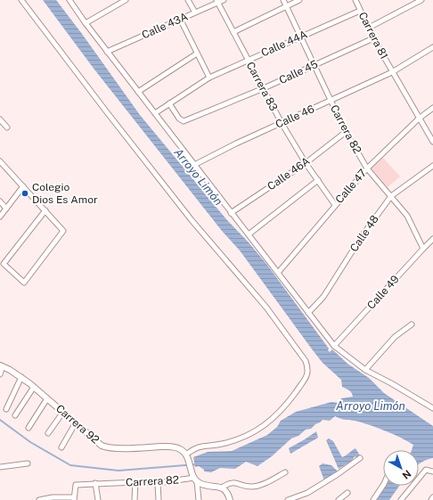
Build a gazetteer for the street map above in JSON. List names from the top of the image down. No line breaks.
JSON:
{"streets":{"street":["Calle 43A","Carrera 81","Calle 44A","Calle 45","Carrera 83","Calle 46","Carrera 82","Calle 46A","Calle 47","Calle 48","Calle 49","Carrera 92"]},"crossings":[["Calle 43A","Carrera 83"],["Carrera 81","Calle 44A"],["Carrera 81","Calle 45"],["Carrera 81","Calle 46"],["Carrera 81","Calle 47"],["Calle 44A","Calle 45"],["Calle 44A","Carrera 83"],["Calle 44A","Carrera 82"],["Calle 45","Carrera 83"],["Calle 45","Carrera 82"],["Carrera 83","Calle 46"],["Carrera 83","Calle 46A"],["Carrera 83","Calle 47"],["Calle 46","Carrera 82"],["Carrera 82","Calle 46A"],["Carrera 82","Calle 47"],["Carrera 82","Calle 48"],["Carrera 82","Calle 49"]],"water":["Arroyo Limón"],"places":["Colegio Dios Es Amor"],"north":"bottom right"}
